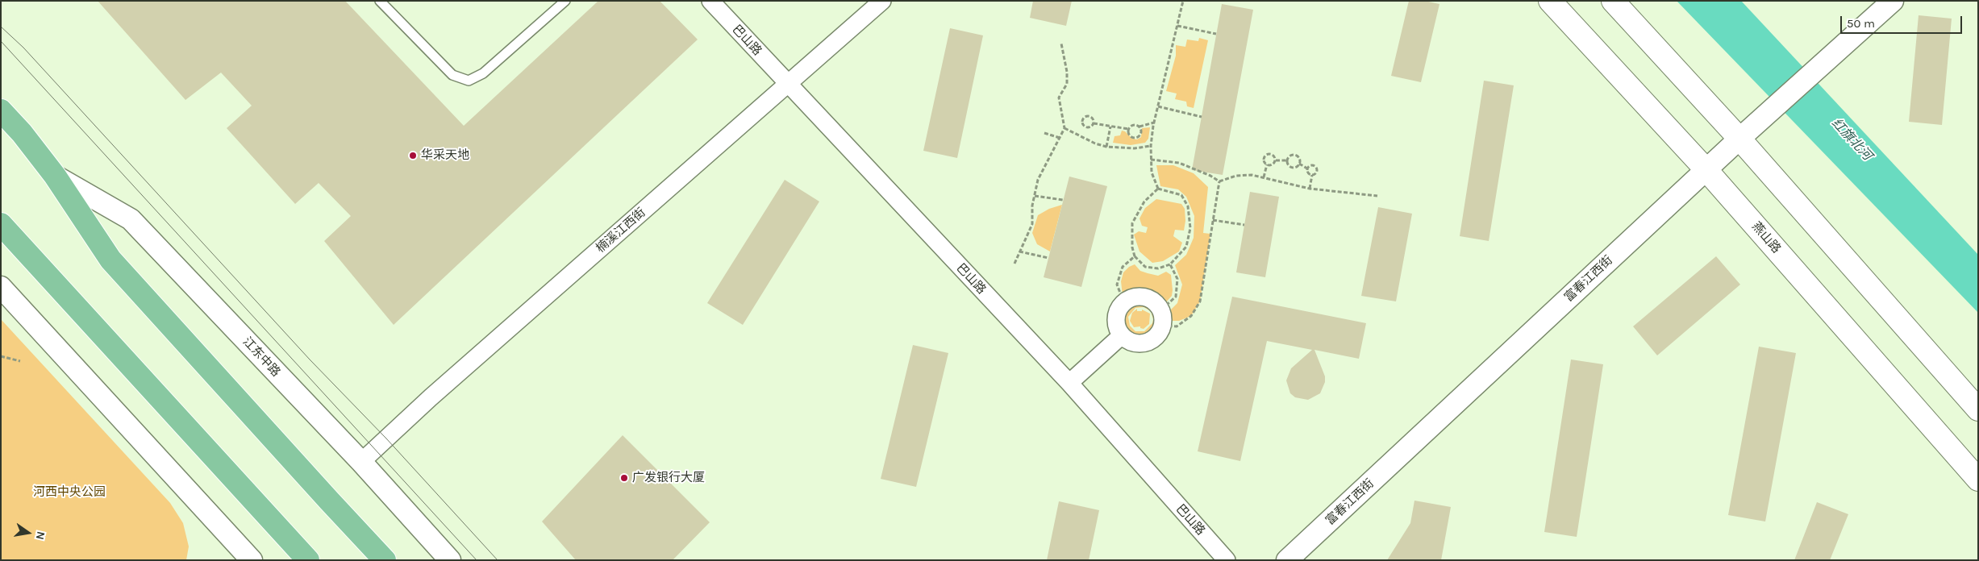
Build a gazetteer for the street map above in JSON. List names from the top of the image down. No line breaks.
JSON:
{"streets":{"main road":["燕山路","江东中路"],"street":["巴山路","楠溪江西街","富春江西街"]},"crossings":[["巴山路","楠溪江西街"],["楠溪江西街","江东中路"],["燕山路","富春江西街"]],"water":["红旗北河"],"parks":["河西中央公园"],"places":["华采天地","广发银行大厦"],"scale_bar":"50 m","north":"right"}
